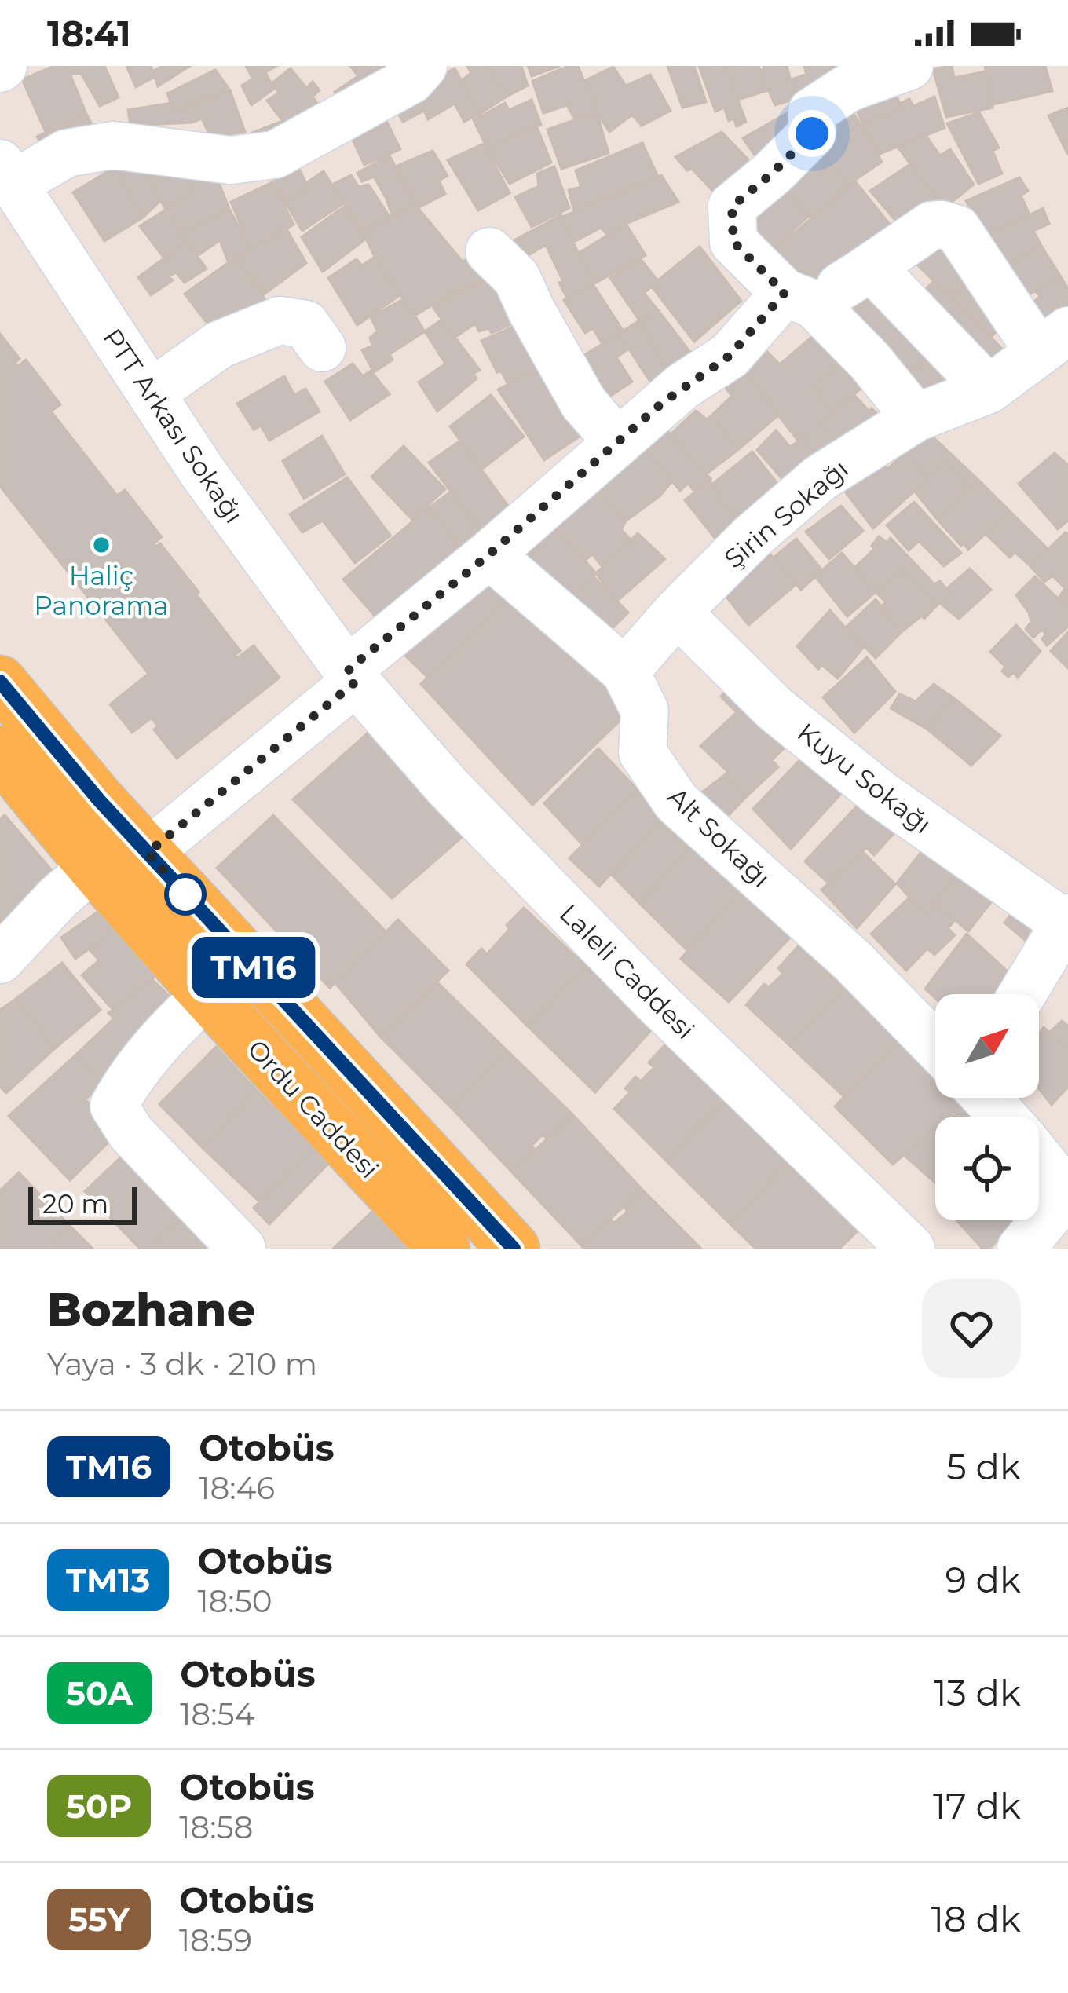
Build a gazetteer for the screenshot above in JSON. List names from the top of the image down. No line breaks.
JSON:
{"streets":{"main road":["Ordu Caddesi"],"street":["PTT Arkası Sokağı","Şirin Sokağı","Kuyu Sokağı","Alt Sokağı","Laleli Caddesi"]},"crossings":[["PTT Arkası Sokağı","Laleli Caddesi"],["Şirin Sokağı","Kuyu Sokağı"],["Şirin Sokağı","Alt Sokağı"]],"places":["Haliç Panorama"],"lines":["bus line TM16"],"scale_bar":"20 m","north":"top right","page":{"status":"18:41","on_map":"TM16","scale":"20 m","heading":["Bozhane","Yaya · 3 dk · 210 m"],"list":[{"mark":"TM16","name":"Otobüs","note":"18:46","value":"5 dk"},{"mark":"TM13","name":"Otobüs","note":"18:50","value":"9 dk"},{"mark":"50A","name":"Otobüs","note":"18:54","value":"13 dk"},{"mark":"50P","name":"Otobüs","note":"18:58","value":"17 dk"},{"mark":"55Y","name":"Otobüs","note":"18:59","value":"18 dk"}]}}
